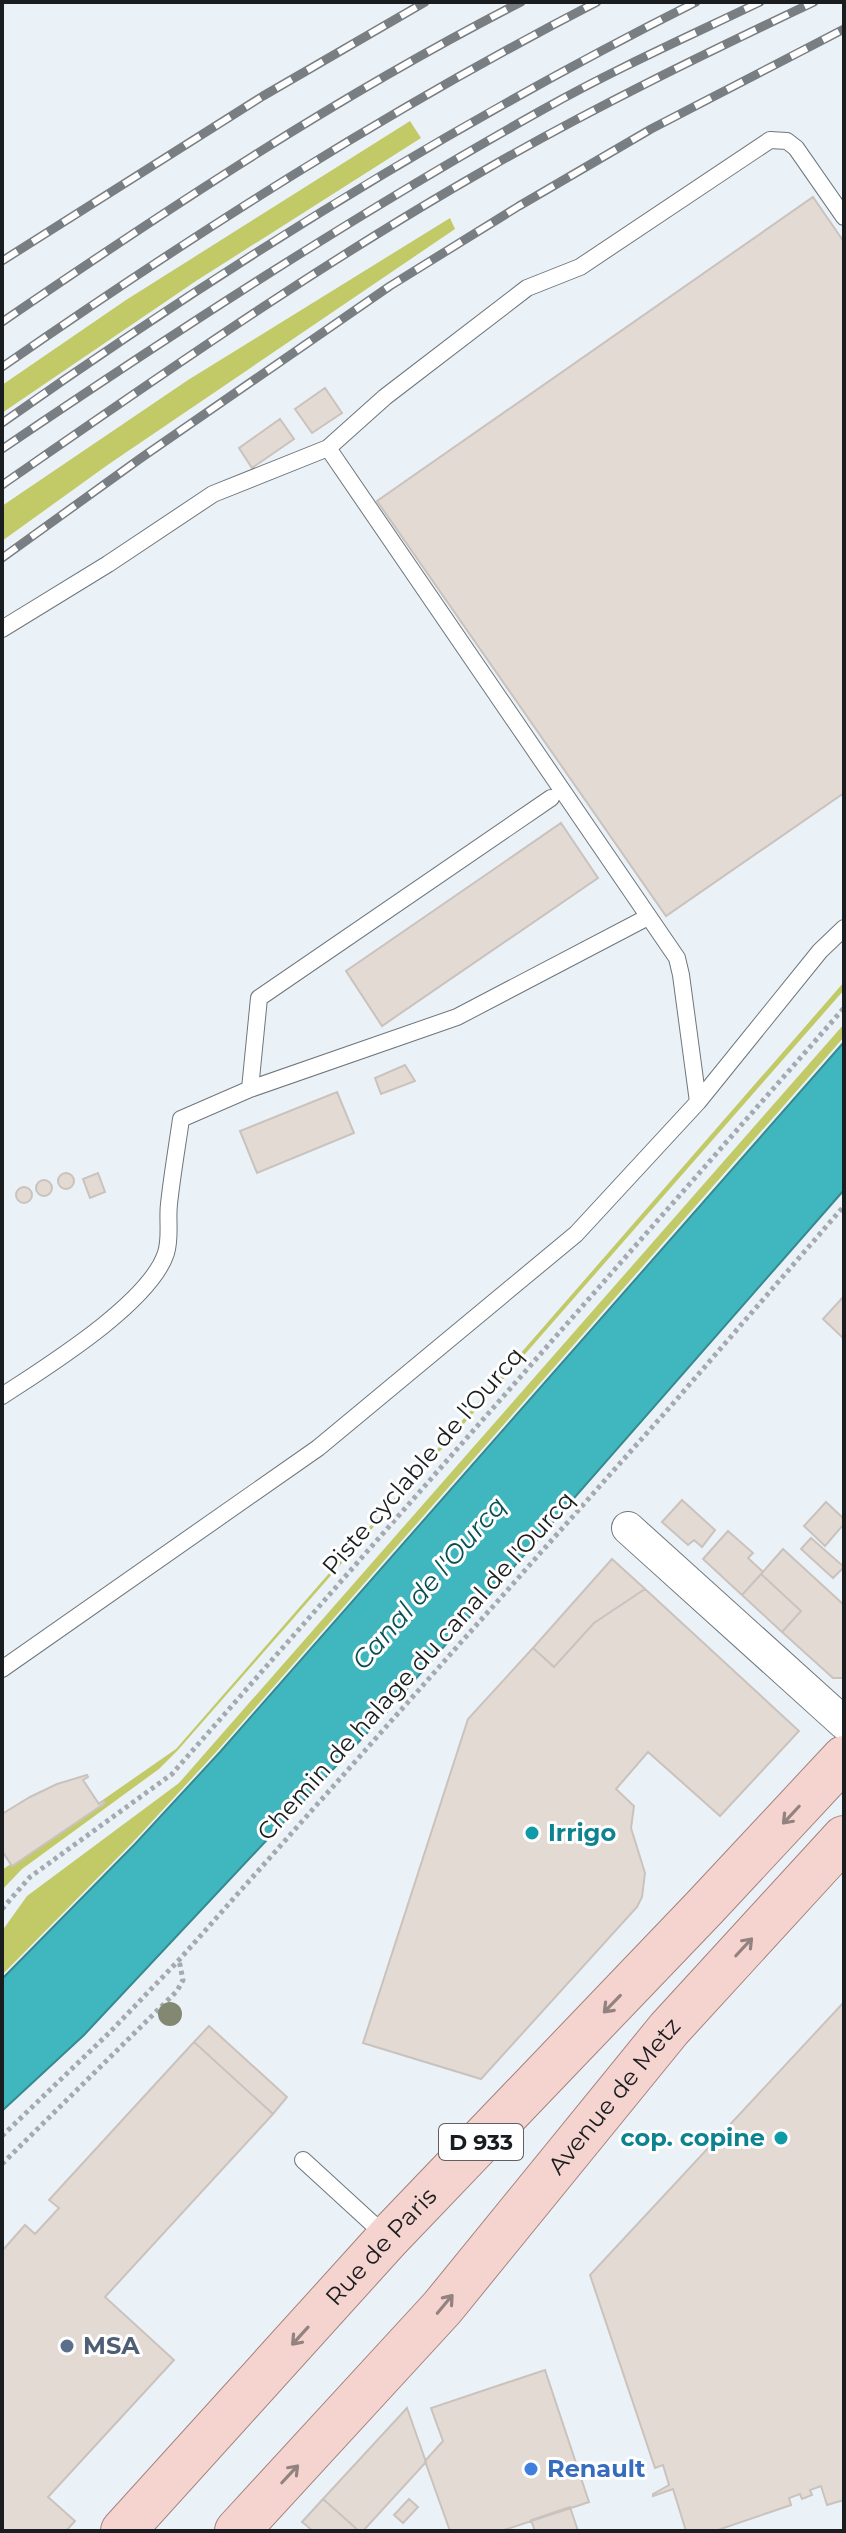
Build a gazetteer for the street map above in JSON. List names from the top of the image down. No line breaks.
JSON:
{"streets":{"main road":["Avenue de Metz","D 933","Rue de Paris"],"path":["Piste cyclable de l'Ourcq","Chemin de halage du canal de l'Ourcq"]},"one_way":["Avenue de Metz","Rue de Paris"],"water":["Canal de l'Ourcq"],"places":["Irrigo","cop. copine","MSA","Renault"]}
